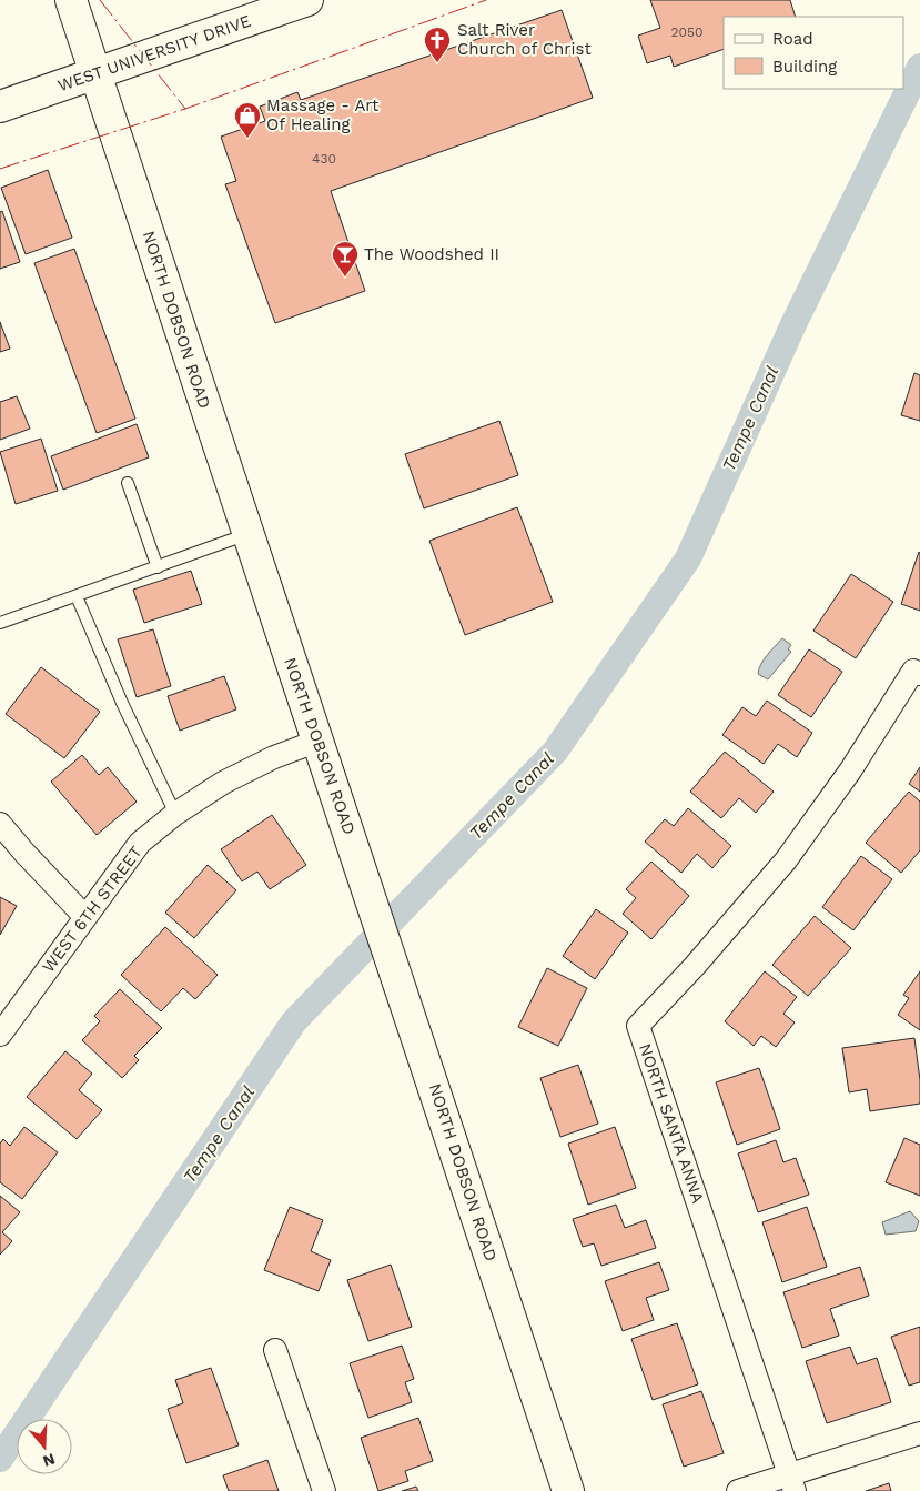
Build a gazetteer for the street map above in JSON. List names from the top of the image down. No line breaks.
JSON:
{"streets":{"main road":["WEST UNIVERSITY DRIVE","NORTH DOBSON ROAD"],"street":["WEST 6TH STREET","NORTH SANTA ANNA"]},"crossings":[["WEST UNIVERSITY DRIVE","NORTH DOBSON ROAD"],["NORTH DOBSON ROAD","WEST 6TH STREET"]],"water":["Tempe Canal"],"places":{"church":["Salt River Church of Christ"],"shop":["Massage - Art Of Healing"],"bar":["The Woodshed II"]},"house_numbers":["2050","430"],"legend":["Road","Building"],"north":"bottom"}
